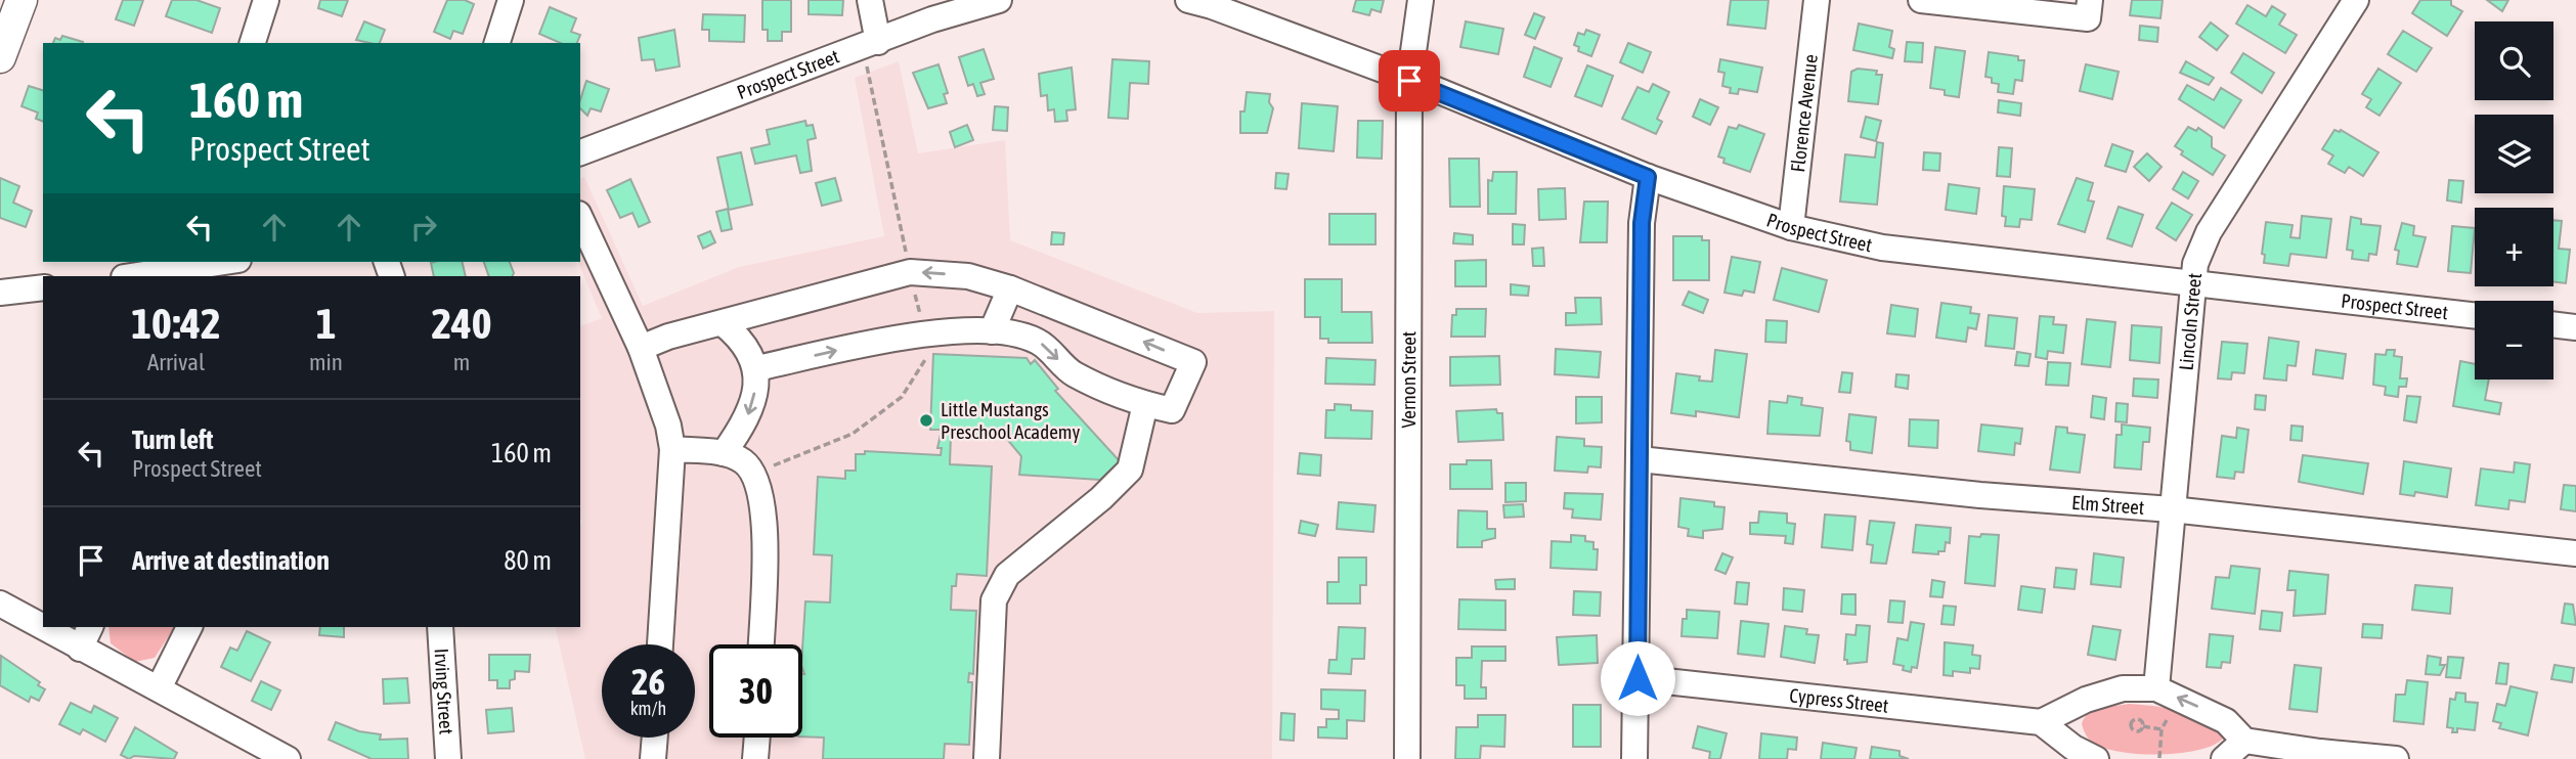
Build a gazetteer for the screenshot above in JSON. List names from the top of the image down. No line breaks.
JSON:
{"streets":{"street":["Prospect Street","Florence Avenue","Lincoln Street","Vernon Street","Elm Street","Irving Street","Cypress Street"]},"crossings":[["Prospect Street","Florence Avenue"],["Prospect Street","Lincoln Street"],["Prospect Street","Vernon Street"],["Lincoln Street","Elm Street"]],"places":["Little Mustangs Preschool Academy"],"page":{"map_buttons":["+","−"],"turn":["160 m","Prospect Street"],"eta":["10:42","Arrival","1","min","240","m"],"list":[{"name":"Turn left","note":"Prospect Street","value":"160 m"},{"name":"Arrive at destination","value":"80 m"}],"speed":"26 km/h","limit":"30"}}
